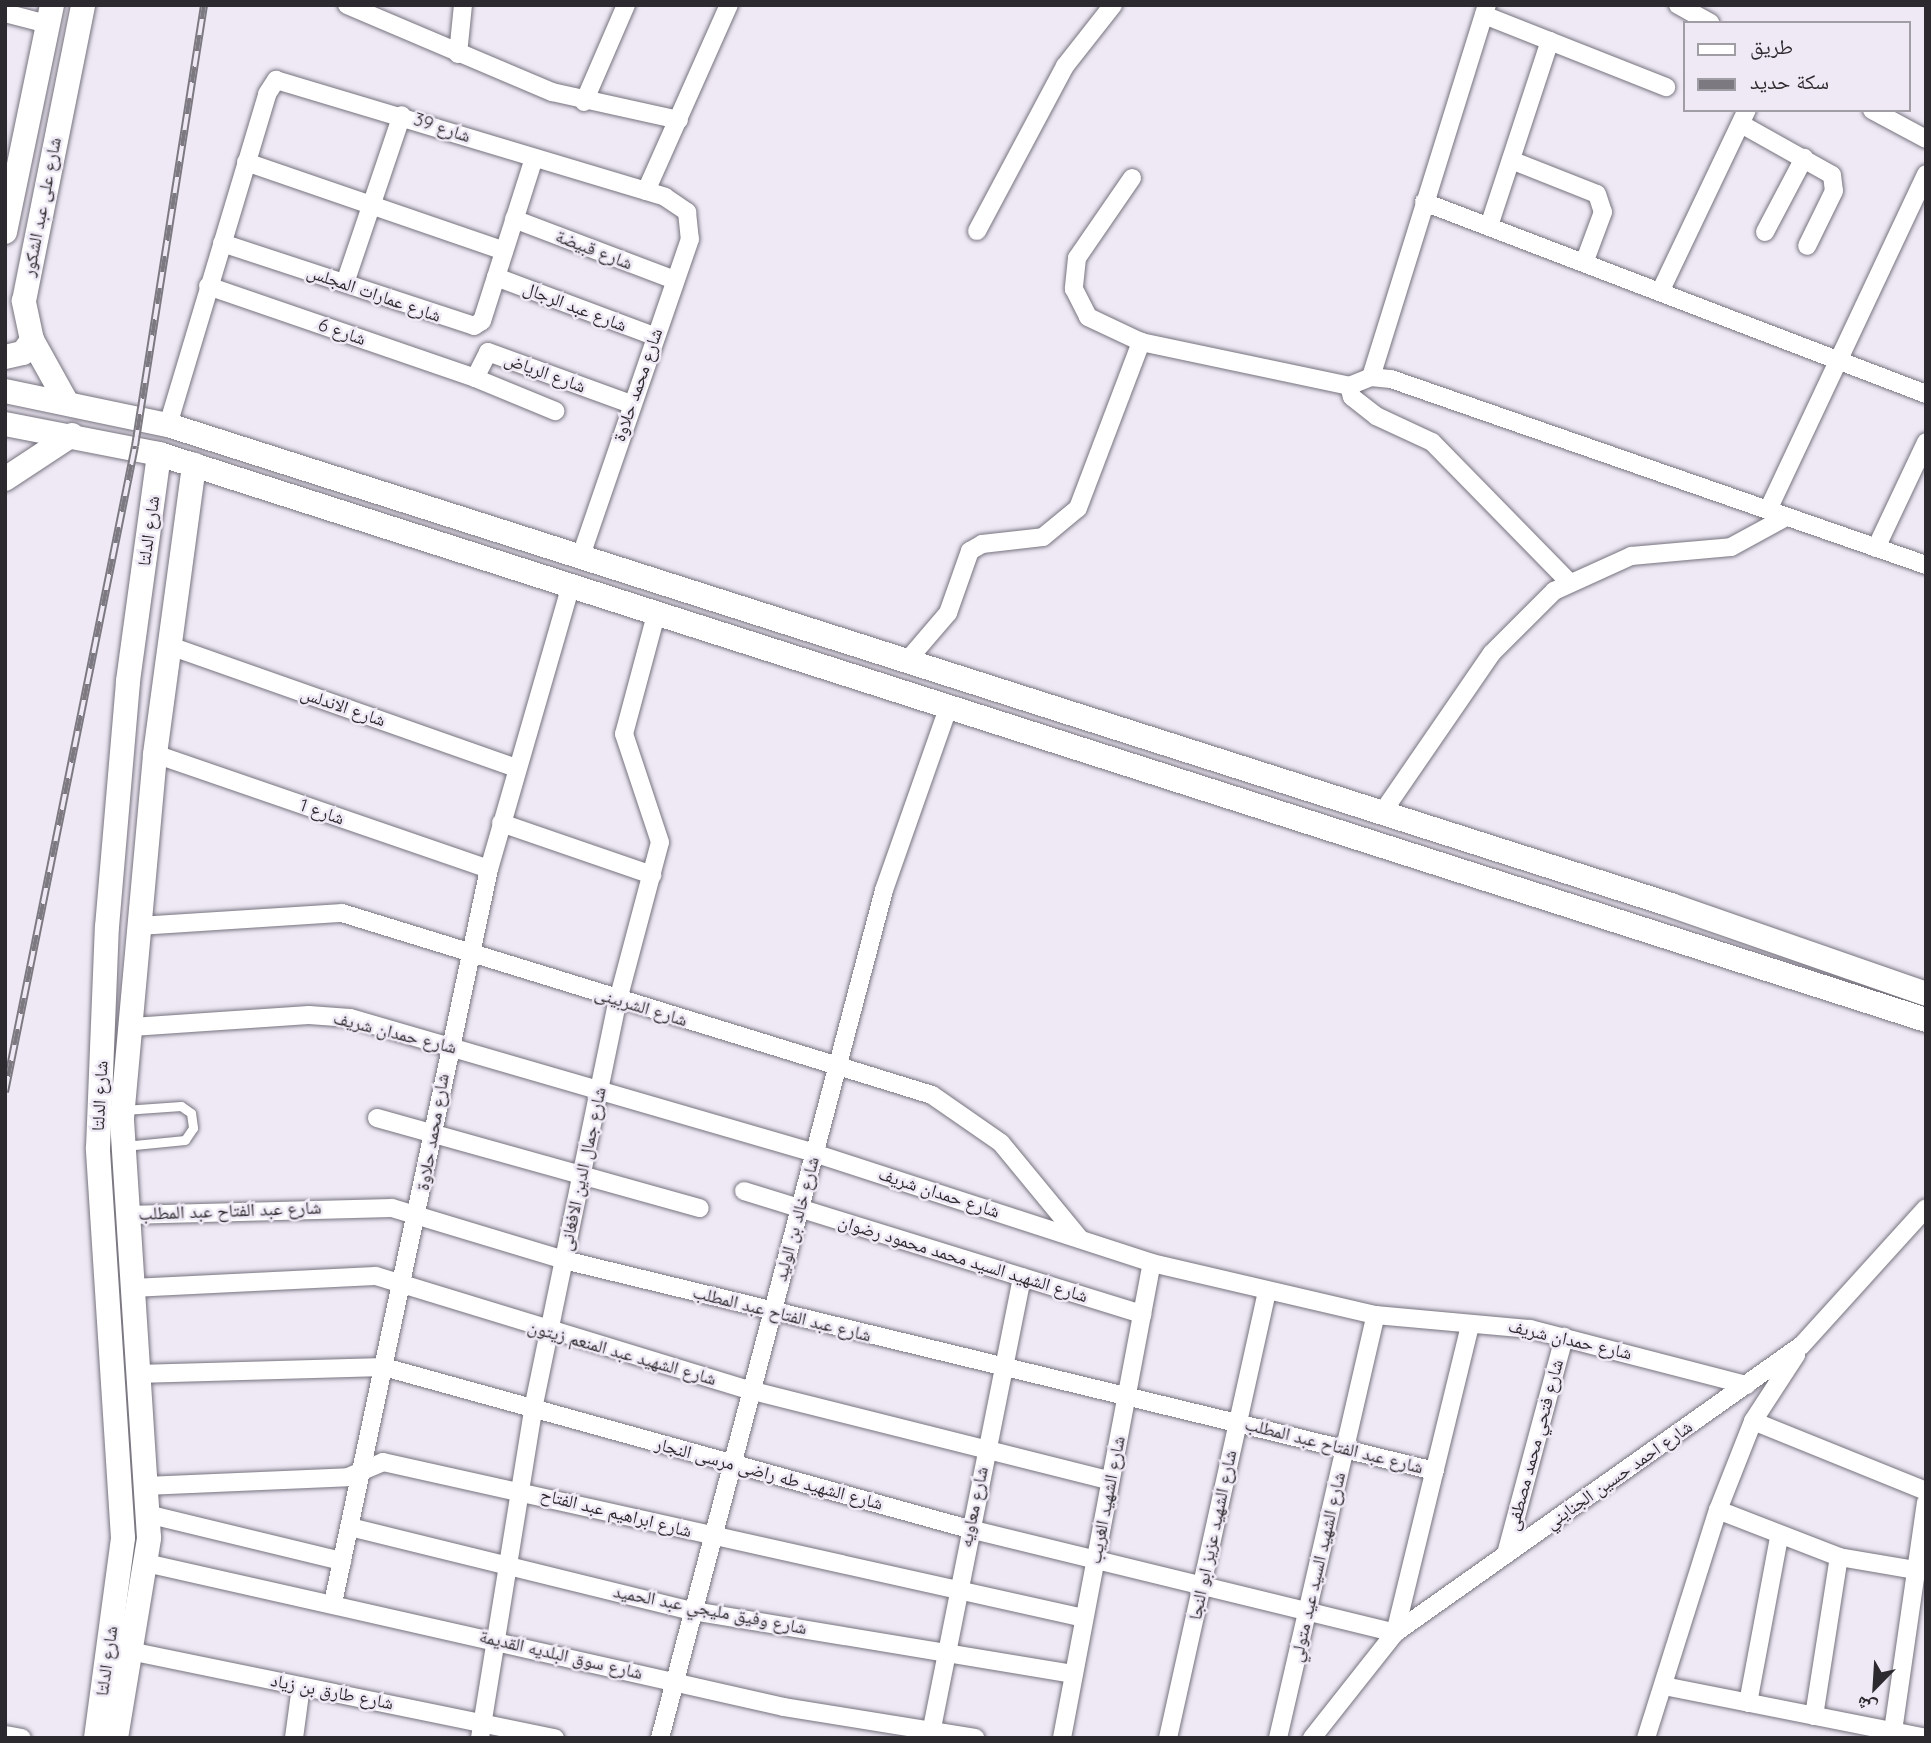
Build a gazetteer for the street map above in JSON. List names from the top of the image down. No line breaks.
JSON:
{"streets":{"main road":["شارع على عبد الشكور","شارع الدلتا"],"street":["شارع 39","شارع قبيضة","شارع عمارات المجلس","شارع عبد الرجال","شارع 6","شارع الرياض","شارع محمد حلاوة","شارع الاندلس","شارع 1","شارع الشربينى","شارع حمدان شريف","شارع جمال الدين الافغانى","شارع عبد الفتاح عبد المطلب","شارع خالد بن الوليد","شارع الشهيد السيد محمد محمود رضوان","شارع الشهيد عبد المنعم زيتون","شارع فتحي محمد مصطفى","شارع الشهيد طه راضى مرسى النجار","شارع احمد حسين الجنايني","شارع الشهيد الغريب","شارع معاويه","شارع ابراهيم عبد الفتاح","شارع الشهيد عزيز ابو النجا","شارع الشهيد السيد عيد متولي","شارع وفيق مليجي عبد الحميد","شارع سوق البلديه القديمة","شارع طارق بن زياد"]},"crossings":[["شارع 39","شارع عمارات المجلس"],["شارع 39","شارع محمد حلاوة"],["شارع قبيضة","شارع عمارات المجلس"],["شارع قبيضة","شارع محمد حلاوة"],["شارع عمارات المجلس","شارع عبد الرجال"],["شارع عبد الرجال","شارع محمد حلاوة"],["شارع 6","شارع الرياض"],["شارع الرياض","شارع محمد حلاوة"],["شارع محمد حلاوة","شارع الاندلس"],["شارع محمد حلاوة","شارع 1"],["شارع محمد حلاوة","شارع الشربينى"],["شارع محمد حلاوة","شارع حمدان شريف"],["شارع محمد حلاوة","شارع عبد الفتاح عبد المطلب"],["شارع محمد حلاوة","شارع الشهيد عبد المنعم زيتون"],["شارع محمد حلاوة","شارع الشهيد طه راضى مرسى النجار"],["شارع محمد حلاوة","شارع ابراهيم عبد الفتاح"],["شارع محمد حلاوة","شارع وفيق مليجي عبد الحميد"],["شارع محمد حلاوة","شارع سوق البلديه القديمة"],["شارع الدلتا","شارع الاندلس"],["شارع الدلتا","شارع 1"],["شارع الدلتا","شارع الشربينى"],["شارع الدلتا","شارع حمدان شريف"],["شارع الدلتا","شارع عبد الفتاح عبد المطلب"],["شارع الدلتا","شارع الشهيد عبد المنعم زيتون"],["شارع الدلتا","شارع الشهيد طه راضى مرسى النجار"],["شارع الدلتا","شارع ابراهيم عبد الفتاح"],["شارع الدلتا","شارع سوق البلديه القديمة"],["شارع الدلتا","شارع طارق بن زياد"],["شارع الشربينى","شارع حمدان شريف"],["شارع الشربينى","شارع جمال الدين الافغانى"],["شارع الشربينى","شارع خالد بن الوليد"],["شارع حمدان شريف","شارع جمال الدين الافغانى"],["شارع حمدان شريف","شارع خالد بن الوليد"],["شارع حمدان شريف","شارع فتحي محمد مصطفى"],["شارع حمدان شريف","شارع احمد حسين الجنايني"],["شارع حمدان شريف","شارع الشهيد الغريب"],["شارع حمدان شريف","شارع الشهيد عزيز ابو النجا"],["شارع حمدان شريف","شارع الشهيد السيد عيد متولي"],["شارع جمال الدين الافغانى","شارع عبد الفتاح عبد المطلب"],["شارع جمال الدين الافغانى","شارع الشهيد عبد المنعم زيتون"],["شارع جمال الدين الافغانى","شارع الشهيد طه راضى مرسى النجار"],["شارع جمال الدين الافغانى","شارع ابراهيم عبد الفتاح"],["شارع جمال الدين الافغانى","شارع وفيق مليجي عبد الحميد"],["شارع جمال الدين الافغانى","شارع سوق البلديه القديمة"],["شارع جمال الدين الافغانى","شارع طارق بن زياد"],["شارع عبد الفتاح عبد المطلب","شارع خالد بن الوليد"],["شارع عبد الفتاح عبد المطلب","شارع الشهيد الغريب"],["شارع عبد الفتاح عبد المطلب","شارع معاويه"],["شارع عبد الفتاح عبد المطلب","شارع الشهيد عزيز ابو النجا"],["شارع عبد الفتاح عبد المطلب","شارع الشهيد السيد عيد متولي"],["شارع خالد بن الوليد","شارع الشهيد السيد محمد محمود رضوان"],["شارع خالد بن الوليد","شارع الشهيد عبد المنعم زيتون"],["شارع خالد بن الوليد","شارع الشهيد طه راضى مرسى النجار"],["شارع خالد بن الوليد","شارع ابراهيم عبد الفتاح"],["شارع خالد بن الوليد","شارع وفيق مليجي عبد الحميد"],["شارع خالد بن الوليد","شارع سوق البلديه القديمة"],["شارع الشهيد السيد محمد محمود رضوان","شارع الشهيد الغريب"],["شارع الشهيد السيد محمد محمود رضوان","شارع معاويه"],["شارع الشهيد عبد المنعم زيتون","شارع الشهيد الغريب"],["شارع الشهيد عبد المنعم زيتون","شارع معاويه"],["شارع فتحي محمد مصطفى","شارع احمد حسين الجنايني"],["شارع الشهيد طه راضى مرسى النجار","شارع احمد حسين الجنايني"],["شارع الشهيد طه راضى مرسى النجار","شارع الشهيد الغريب"],["شارع الشهيد طه راضى مرسى النجار","شارع معاويه"],["شارع الشهيد طه راضى مرسى النجار","شارع الشهيد عزيز ابو النجا"],["شارع الشهيد طه راضى مرسى النجار","شارع الشهيد السيد عيد متولي"],["شارع الشهيد الغريب","شارع ابراهيم عبد الفتاح"],["شارع الشهيد الغريب","شارع وفيق مليجي عبد الحميد"],["شارع معاويه","شارع ابراهيم عبد الفتاح"],["شارع معاويه","شارع وفيق مليجي عبد الحميد"],["شارع معاويه","شارع سوق البلديه القديمة"]],"legend":["طريق","سكة حديد"],"north":"bottom left"}
